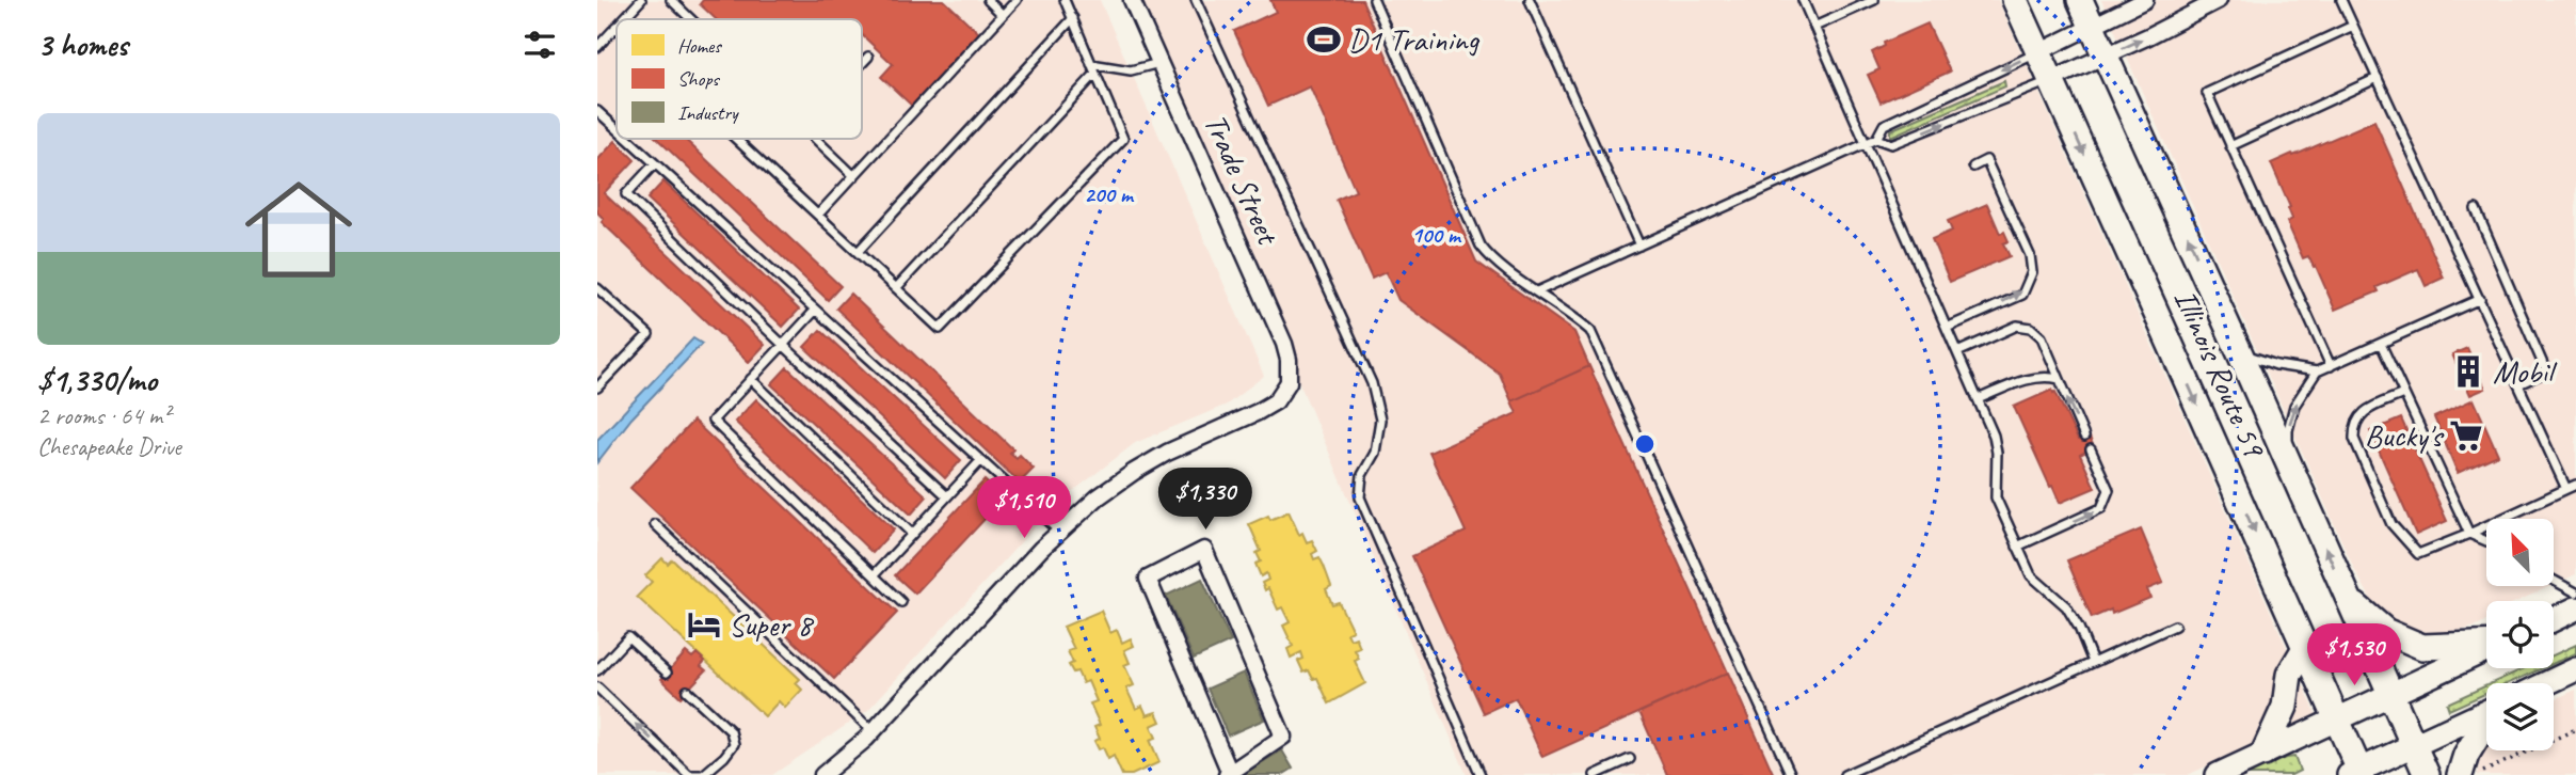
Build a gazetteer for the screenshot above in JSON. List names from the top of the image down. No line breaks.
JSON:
{"streets":{"main road":["Illinois Route 59"],"street":["Trade Street"]},"places":{"sports":["D1 Training"],"building":["Mobil"],"supermarket":["Bucky's"],"hotel":["Super 8"]},"legend":["Homes","Shops","Industry"],"north":"top left","page":{"heading":"3 homes","list":[{"name":"$1,330/mo","note":"2 rooms · 64 m² · Chesapeake Drive"}],"price":["$1,330","$1,510","$1,530"]},"rings":["200 m","100 m"]}
